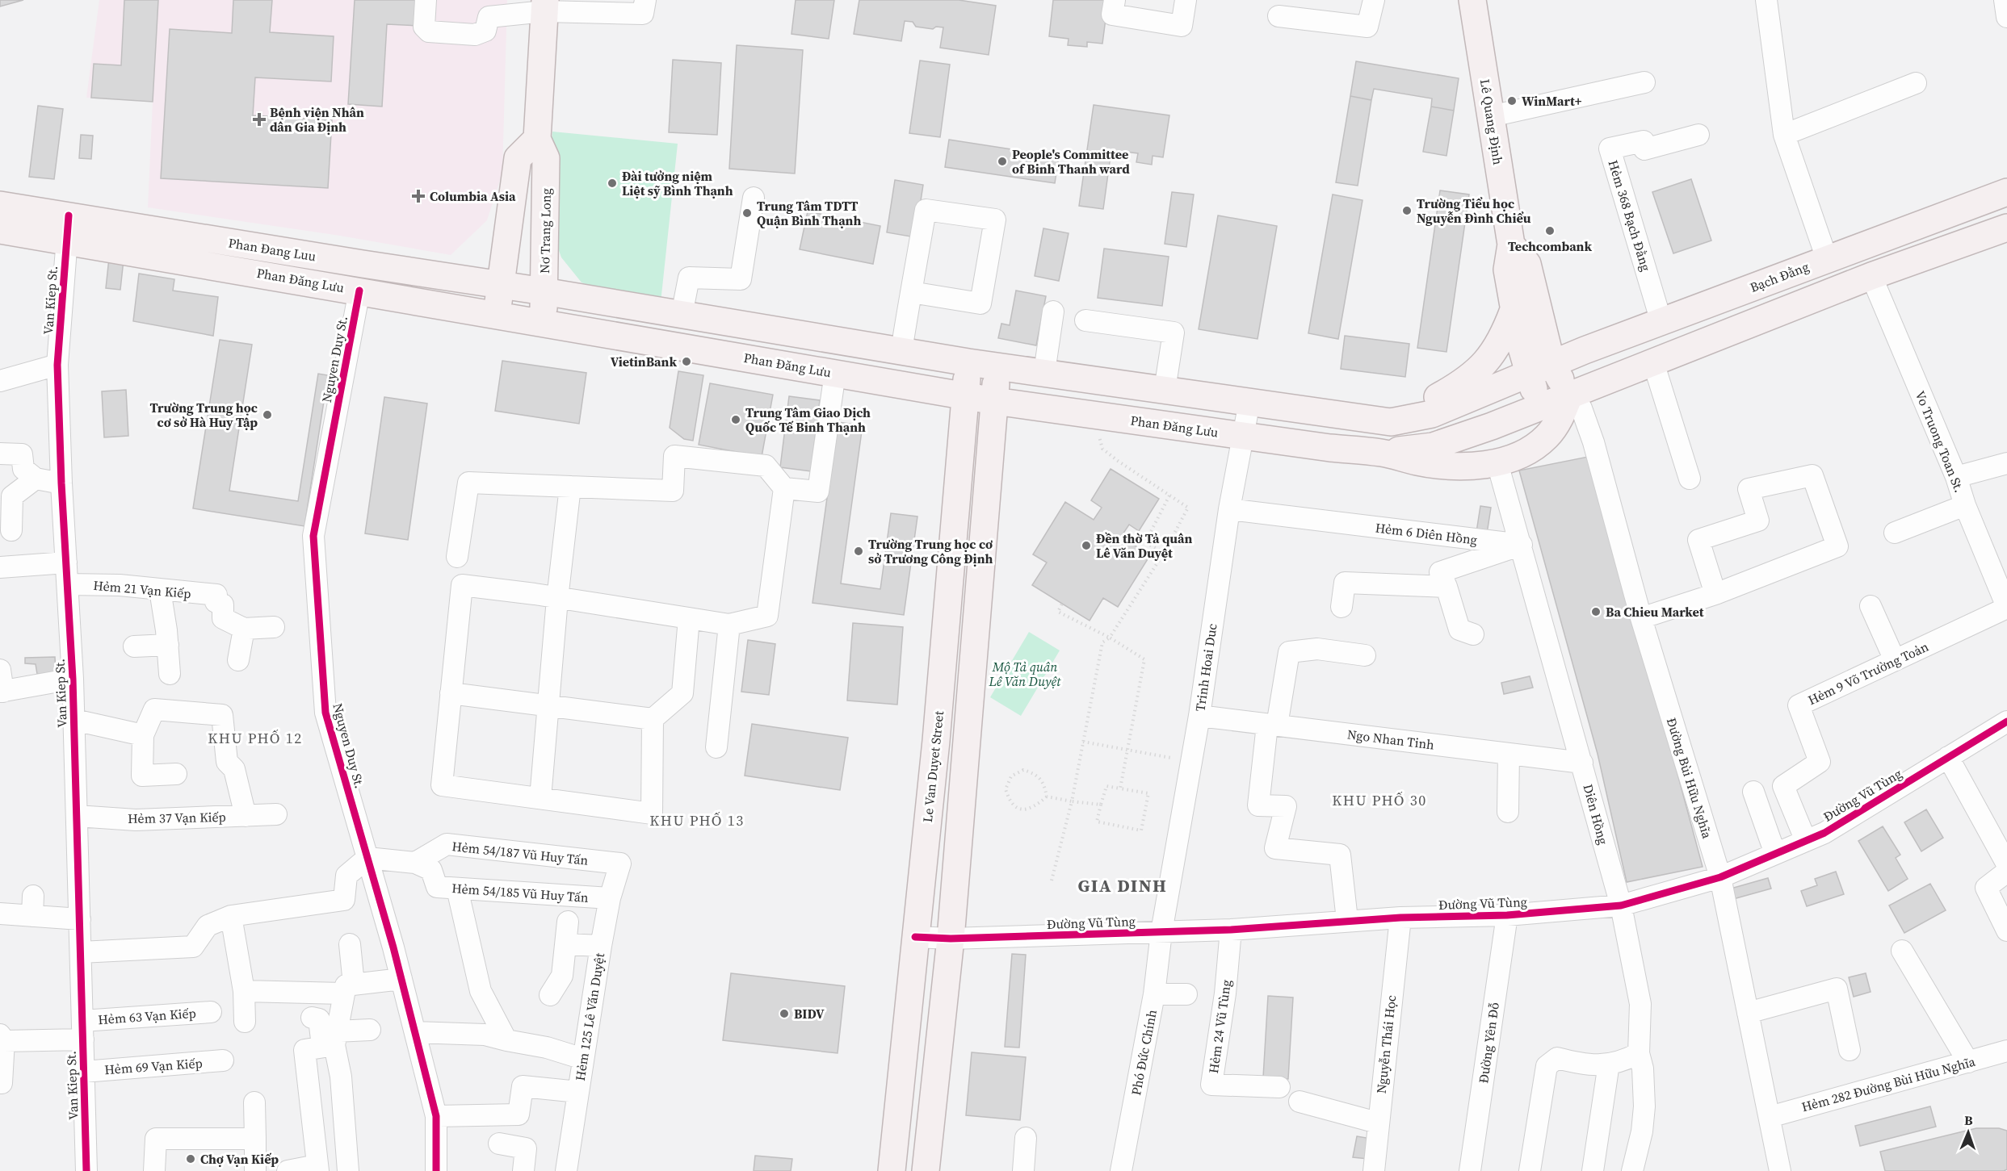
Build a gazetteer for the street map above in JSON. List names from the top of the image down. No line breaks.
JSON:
{"streets":{"main road":["Lê Quang Định","Nơ Trang Long","Phan Đang Luu","Bạch Đằng","Phan Đăng Lưu","Le Van Duyet Street"],"street":["Hẻm 368 Bạch Đằng","Van Kiep St.","Nguyen Duy St.","Vo Truong Toan St.","Hẻm 6 Diên Hồng","Hẻm 21 Vạn Kiếp","Trinh Hoai Duc","Hẻm 9 Võ Trường Toản","Ngo Nhan Tinh","Đường Bùi Hữu Nghĩa","Đường Vũ Tùng","Diên Hồng","Hẻm 37 Vạn Kiếp","Hẻm 54/187 Vũ Huy Tấn","Hẻm 54/185 Vũ Huy Tấn","Hẻm 63 Vạn Kiếp","Hẻm 125 Lê Văn Duyệt","Hẻm 24 Vũ Tùng","Đường Yên Đỗ","Nguyễn Thái Học","Phó Đức Chính","Hẻm 69 Vạn Kiếp","Hẻm 282 Đường Bùi Hữu Nghĩa"]},"crossings":[["Lê Quang Định","Bạch Đằng"],["Hẻm 368 Bạch Đằng","Bạch Đằng"],["Nơ Trang Long","Phan Đang Luu"],["Nơ Trang Long","Phan Đăng Lưu"],["Phan Đang Luu","Phan Đăng Lưu"],["Phan Đang Luu","Van Kiep St."],["Phan Đăng Lưu","Van Kiep St."],["Phan Đăng Lưu","Nguyen Duy St."],["Phan Đăng Lưu","Trinh Hoai Duc"],["Phan Đăng Lưu","Le Van Duyet Street"],["Phan Đăng Lưu","Đường Bùi Hữu Nghĩa"],["Van Kiep St.","Hẻm 21 Vạn Kiếp"],["Van Kiep St.","Hẻm 37 Vạn Kiếp"],["Van Kiep St.","Hẻm 63 Vạn Kiếp"],["Van Kiep St.","Hẻm 69 Vạn Kiếp"],["Vo Truong Toan St.","Hẻm 9 Võ Trường Toản"],["Hẻm 6 Diên Hồng","Trinh Hoai Duc"],["Hẻm 6 Diên Hồng","Diên Hồng"],["Trinh Hoai Duc","Ngo Nhan Tinh"],["Trinh Hoai Duc","Đường Vũ Tùng"],["Trinh Hoai Duc","Phó Đức Chính"],["Hẻm 9 Võ Trường Toản","Đường Vũ Tùng"],["Ngo Nhan Tinh","Diên Hồng"],["Le Van Duyet Street","Đường Vũ Tùng"],["Đường Bùi Hữu Nghĩa","Đường Vũ Tùng"],["Đường Bùi Hữu Nghĩa","Hẻm 282 Đường Bùi Hữu Nghĩa"],["Đường Vũ Tùng","Diên Hồng"],["Đường Vũ Tùng","Hẻm 24 Vũ Tùng"],["Đường Vũ Tùng","Đường Yên Đỗ"],["Đường Vũ Tùng","Nguyễn Thái Học"],["Đường Vũ Tùng","Phó Đức Chính"],["Hẻm 54/187 Vũ Huy Tấn","Hẻm 54/185 Vũ Huy Tấn"],["Hẻm 54/187 Vũ Huy Tấn","Hẻm 125 Lê Văn Duyệt"],["Hẻm 54/185 Vũ Huy Tấn","Hẻm 125 Lê Văn Duyệt"]],"districts":["KHU PHỐ 12","KHU PHỐ 30","KHU PHỐ 13","GIA DINH"],"parks":["Mộ Tả quân Lê Văn Duyệt"],"places":{"other":["WinMart+","People's Committee of Binh Thanh ward","Đài tưởng niệm Liệt sỹ Bình Thạnh","Trường Tiểu học Nguyễn Đình Chiểu","Trung Tâm TDTT Quận Bình Thạnh","Techcombank","VietinBank","Trường Trung học cơ sở Hà Huy Tập","Trung Tâm Giao Dịch Quốc Tế Binh Thạnh","Đền thờ Tả quân Lê Văn Duyệt","Trường Trung học cơ sở Trương Công Định","Ba Chieu Market","BIDV","Chợ Vạn Kiếp"],"health":["Bệnh viện Nhân dân Gia Định","Columbia Asia"]},"north":"top"}
